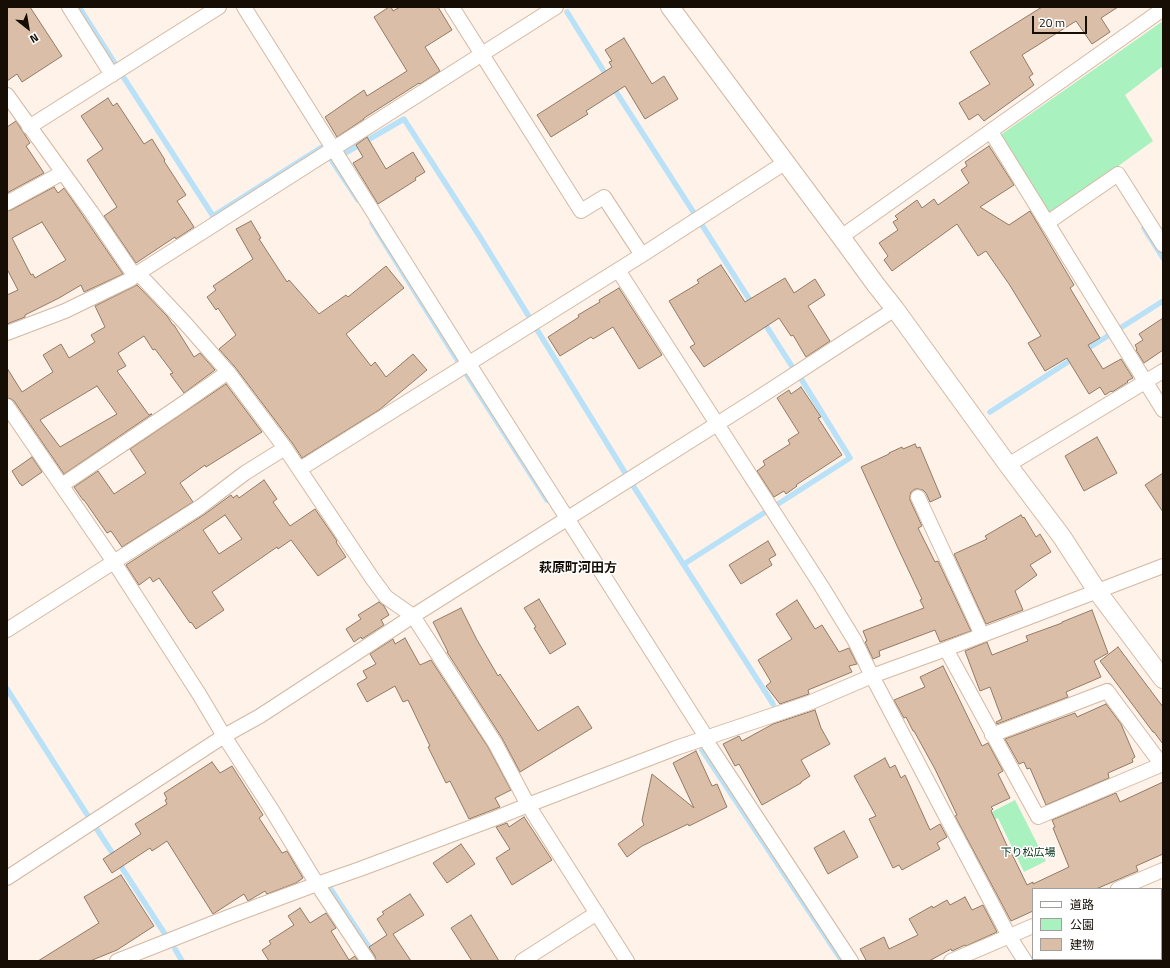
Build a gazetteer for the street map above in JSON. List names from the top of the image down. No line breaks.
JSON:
{"districts":["萩原町河田方"],"parks":["下り松広場"],"legend":["道路","公園","建物"],"scale_bar":"20 m","north":"bottom right"}
